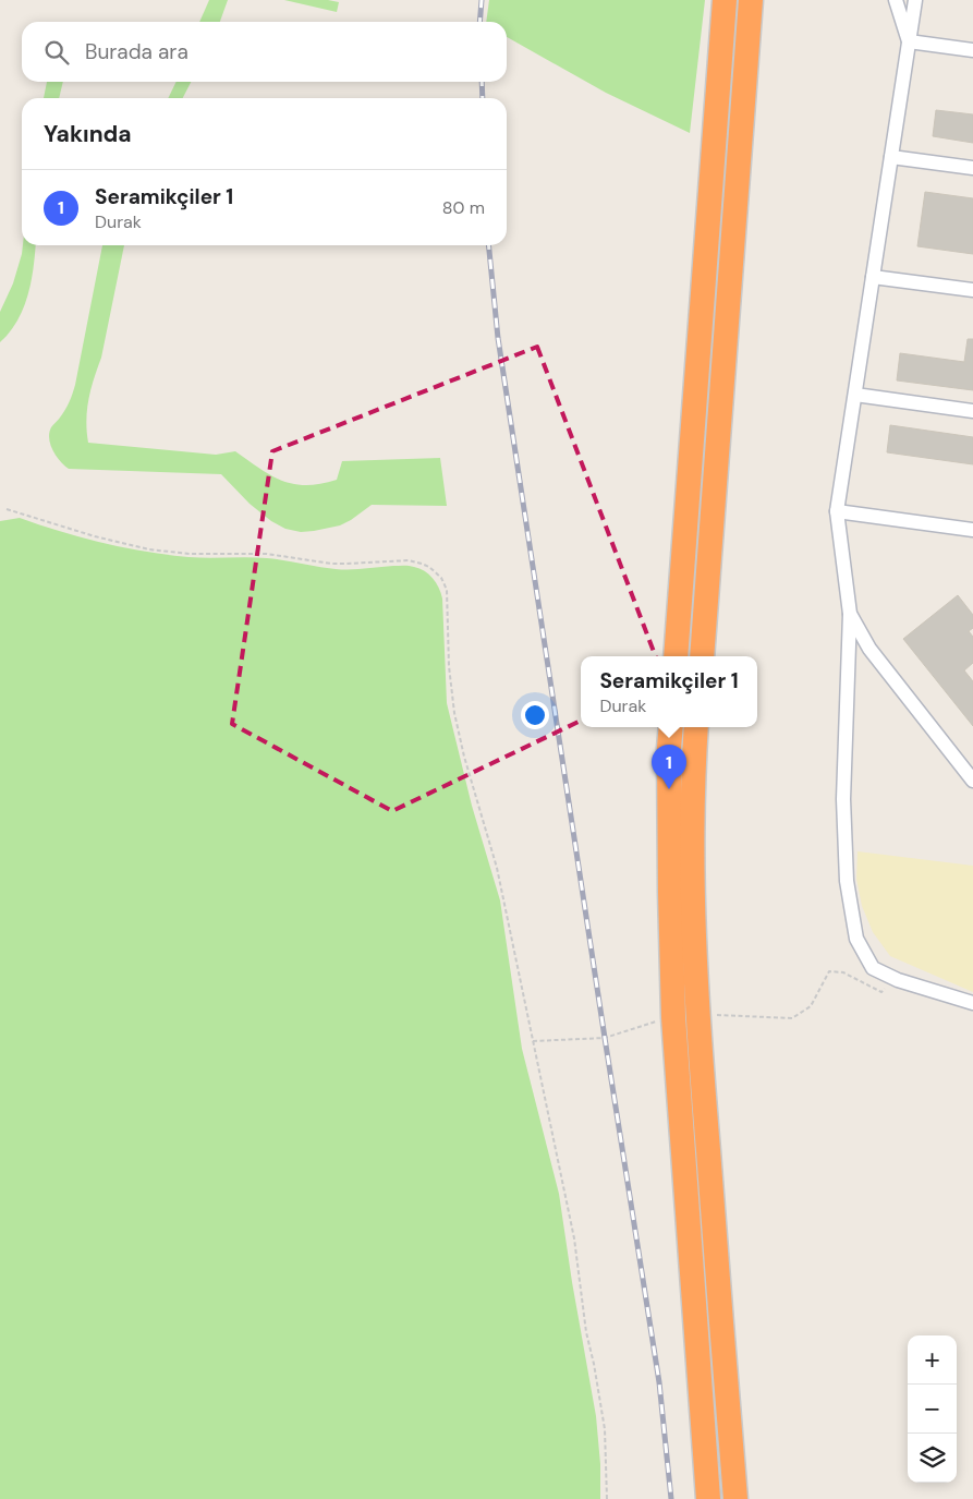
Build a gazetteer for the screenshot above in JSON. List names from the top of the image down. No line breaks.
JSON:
{"page":{"search":"Burada ara","heading":"Yakında","list":[{"mark":"1","name":"Seramikçiler 1","note":"Durak","value":"80 m"}],"popup":["Seramikçiler 1","Durak"],"pins":"1","map_buttons":["+","−"]}}
